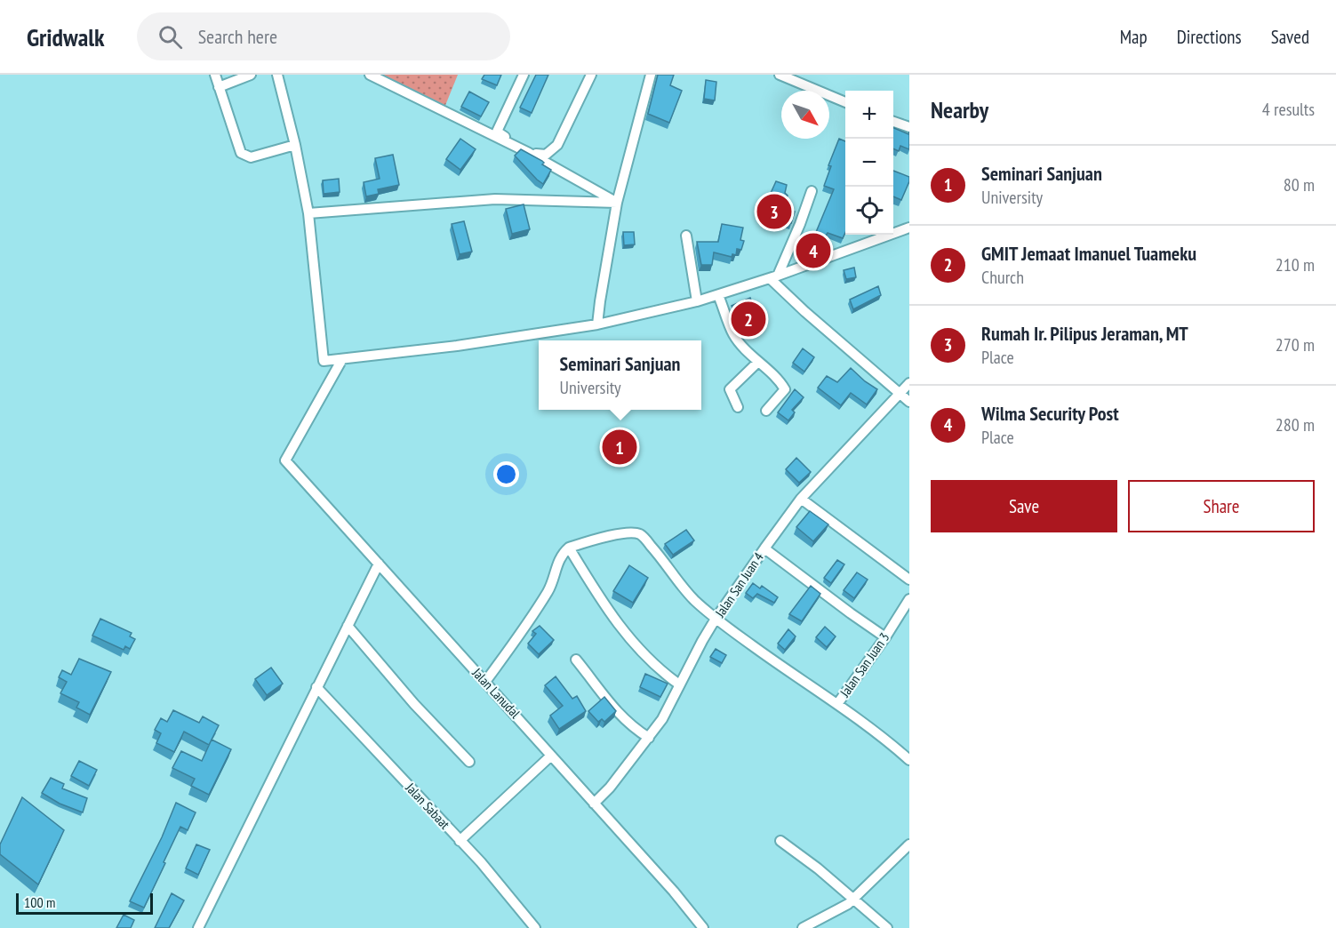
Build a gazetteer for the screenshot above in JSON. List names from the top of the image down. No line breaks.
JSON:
{"streets":{"street":["Jalan San Juan 4","Jalan San Juan 3","Jalan Lanudal","Jalan Sabaat"]},"crossings":[["Jalan San Juan 4","Jalan Lanudal"]],"scale_bar":"100 m","north":"bottom right","page":{"header":"Gridwalk","search":"Search here","nav":["Map","Directions","Saved"],"heading":["Nearby","4 results"],"map_buttons":["+","−"],"list":[{"mark":"1","name":"Seminari Sanjuan","note":"University","value":"80 m"},{"mark":"2","name":"GMIT Jemaat Imanuel Tuameku","note":"Church","value":"210 m"},{"mark":"3","name":"Rumah Ir. Pilipus Jeraman, MT","note":"Place","value":"270 m"},{"mark":"4","name":"Wilma Security Post","note":"Place","value":"280 m"}],"pins":["3","4","2","1"],"popup":["Seminari Sanjuan","University"],"buttons":["Save","Share"],"scale":"100 m"}}
